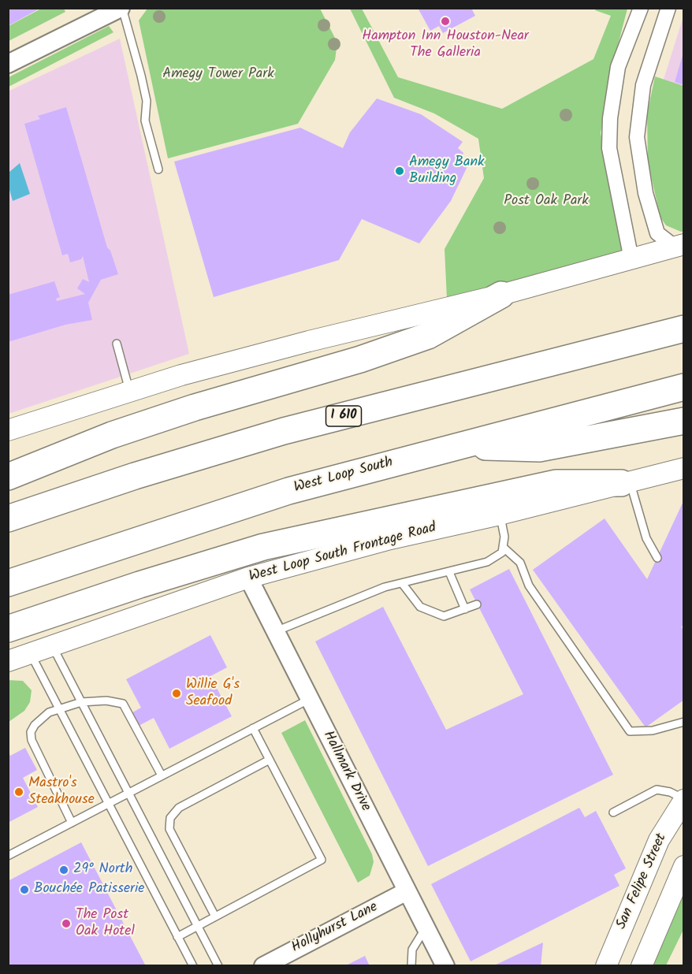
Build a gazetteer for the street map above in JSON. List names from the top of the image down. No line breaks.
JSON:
{"streets":{"highway":["I 610","West Loop South"],"main road":["West Loop South Frontage Road","San Felipe Street"],"street":["Hallmark Drive","Hollyhurst Lane"]},"crossings":[["West Loop South Frontage Road","Hallmark Drive"],["Hallmark Drive","Hollyhurst Lane"]],"parks":["Amegy Tower Park","Post Oak Park"],"places":["Hampton Inn Houston-Near The Galleria","Amegy Bank Building","Willie G's Seafood","Mastro's Steakhouse","29° North","Bouchée Patisserie","The Post Oak Hotel"]}
